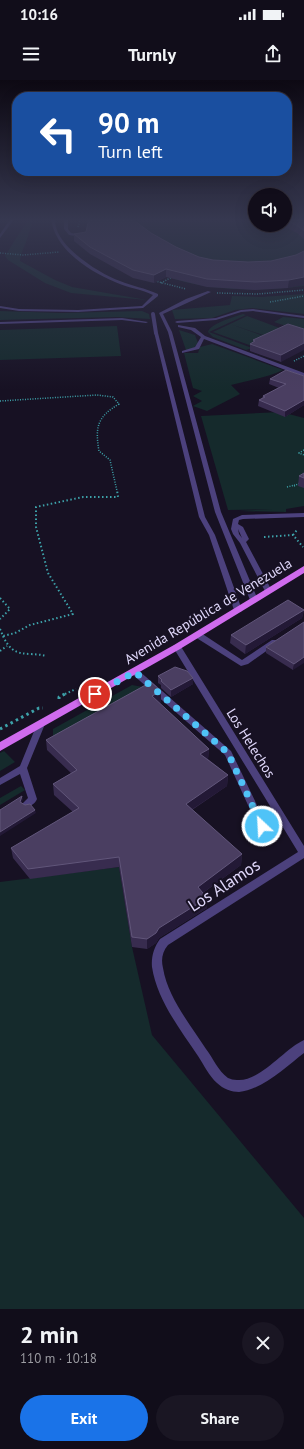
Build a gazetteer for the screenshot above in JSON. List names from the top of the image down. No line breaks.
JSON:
{"streets":{"main road":["Avenida República de Venezuela"],"street":["Los Helechos","Los Alamos"]},"crossings":[["Avenida República de Venezuela","Los Helechos"],["Los Helechos","Los Alamos"]],"page":{"status":"10:16","header":"Turnly","turn":["90 m","Turn left"],"heading":["2 min","110 m · 10:18"],"buttons":["Exit","Share"]}}
